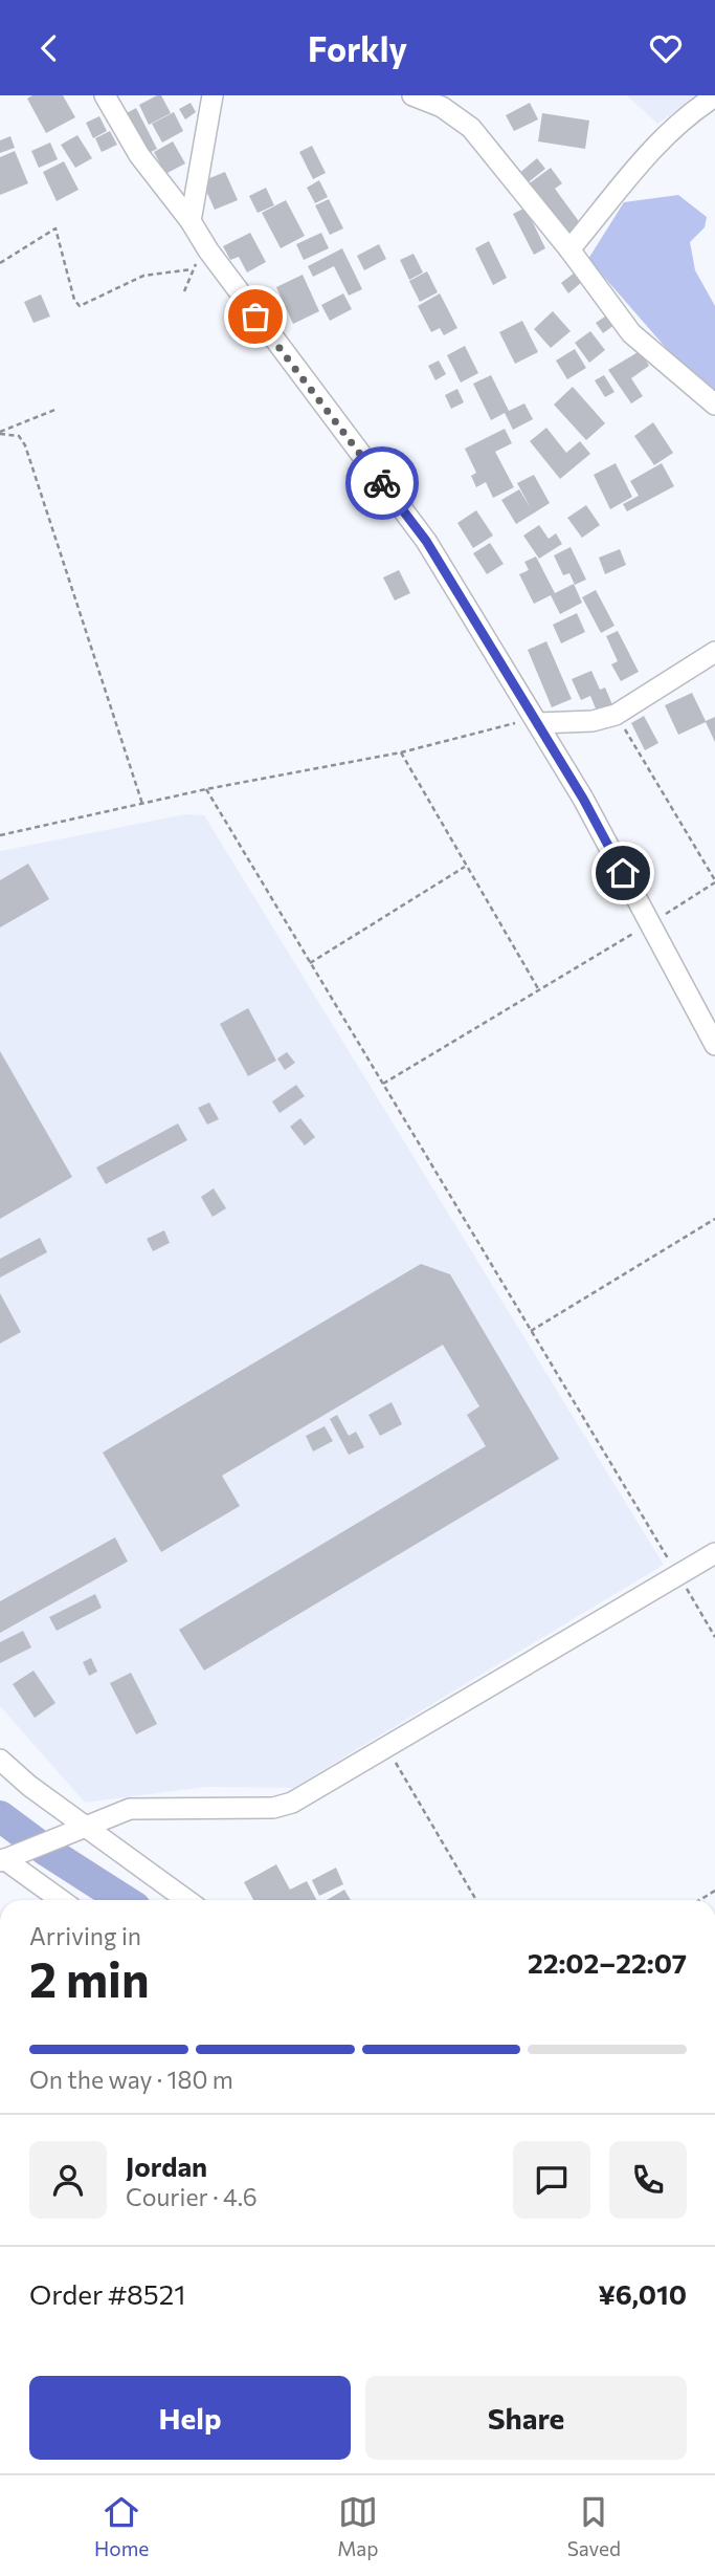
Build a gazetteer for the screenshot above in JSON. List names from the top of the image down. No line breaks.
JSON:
{"page":{"header":"Forkly","heading":["2 min","Arriving in","22:02–22:07"],"panel":["Jordan","Courier · 4.6","Order #8521","¥6,010"],"bar":"On the way · 180 m","buttons":["Help","Share"],"tabs":["Home","Map","Saved"]}}
